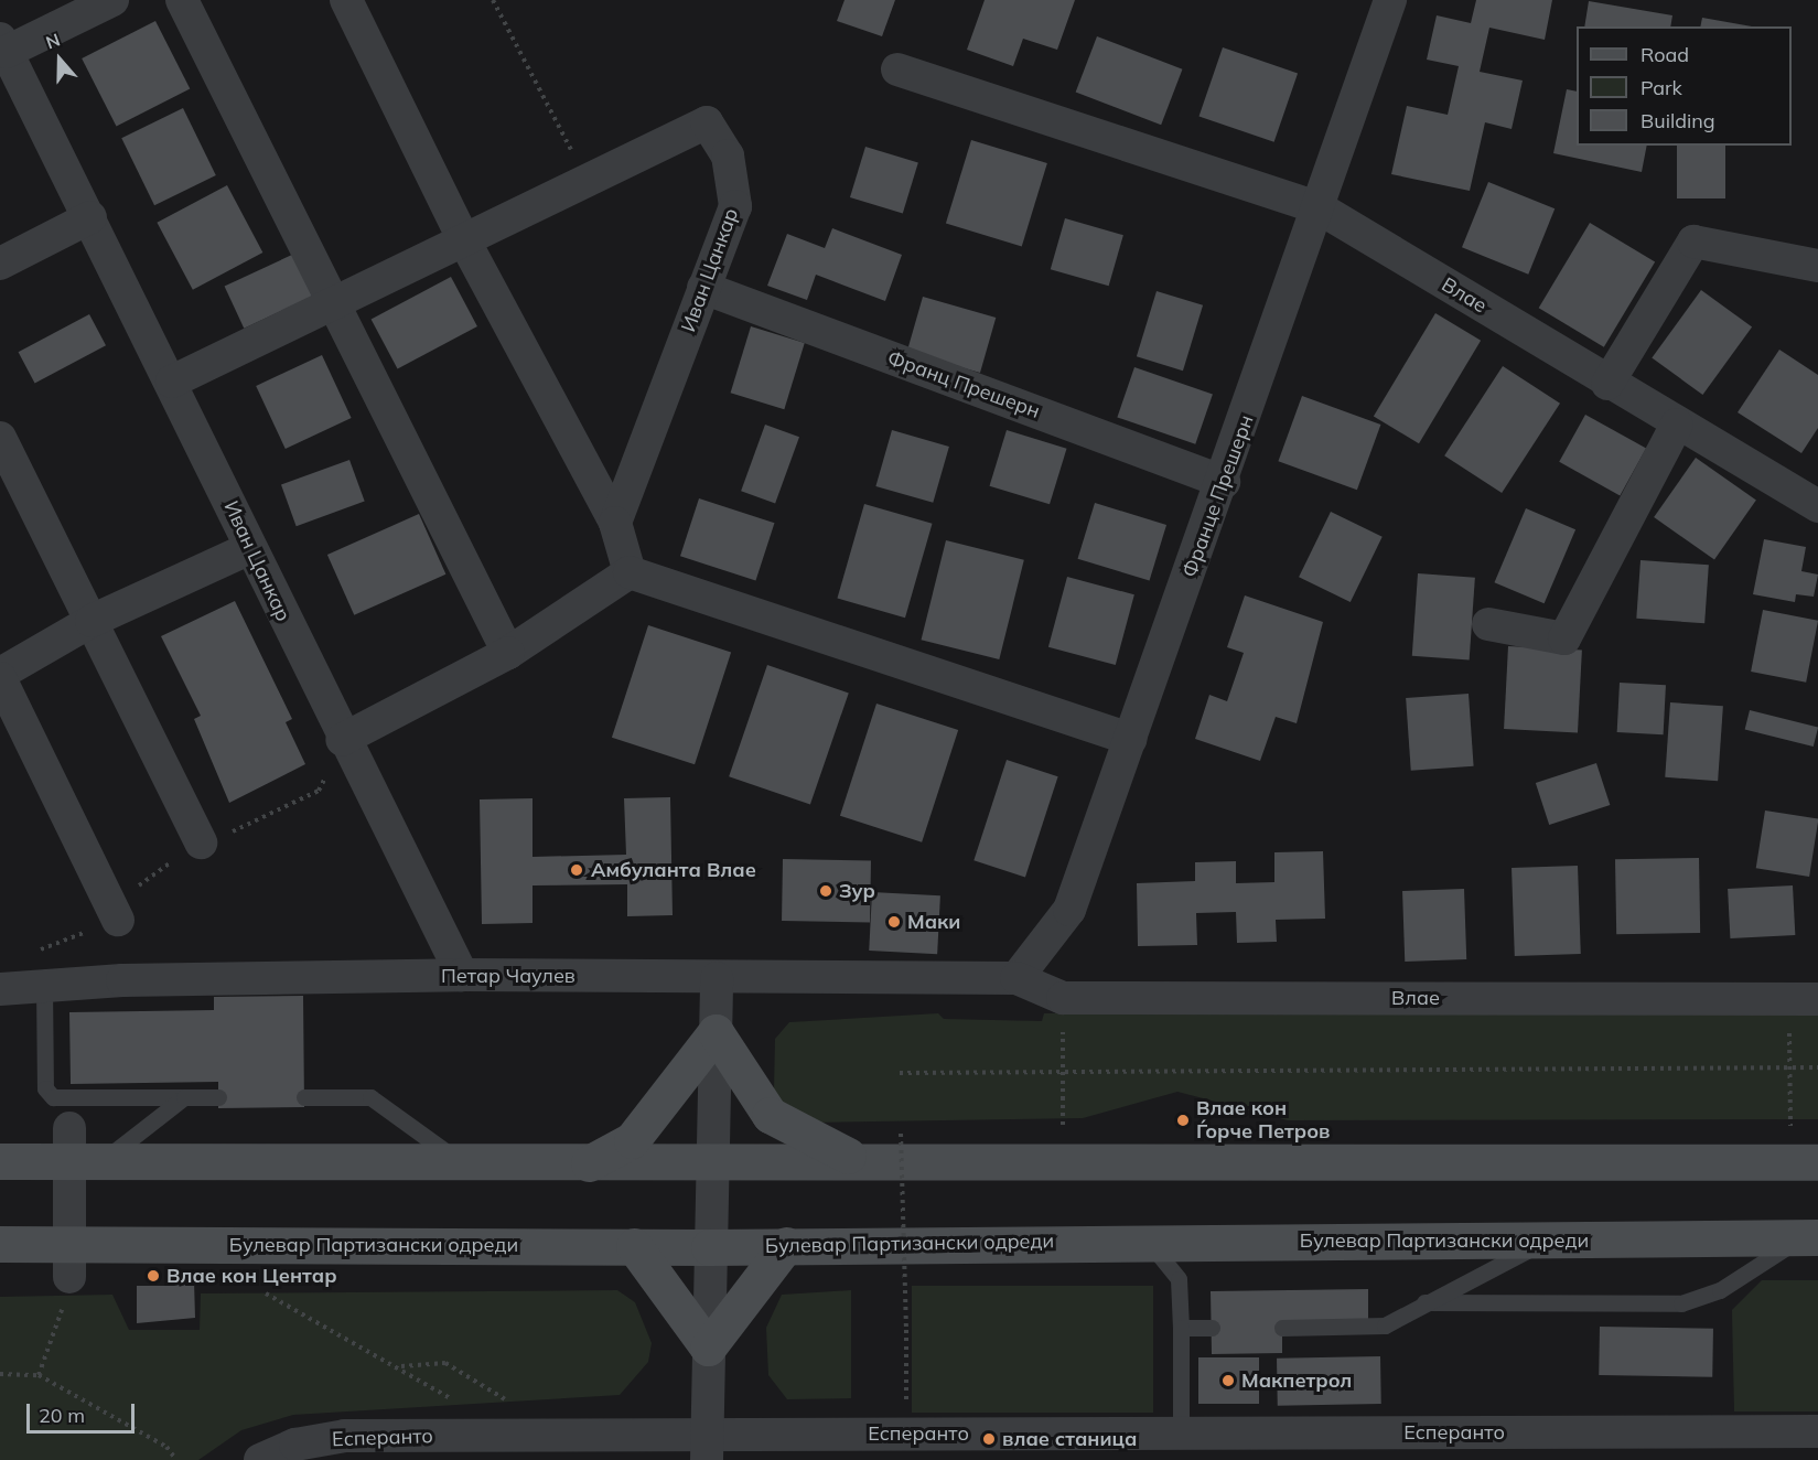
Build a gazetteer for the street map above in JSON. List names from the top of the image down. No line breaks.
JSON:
{"streets":{"street":["Иван Цанкар","Влае","Франц Прешерн","Францe Прешерн","Петар Чаулев","Булевар Партизански одреди","Есперанто"]},"crossings":[["Иван Цанкар","Франц Прешерн"],["Иван Цанкар","Петар Чаулев"],["Влае","Францe Прешерн"],["Влае","Петар Чаулев"],["Франц Прешерн","Францe Прешерн"],["Францe Прешерн","Петар Чаулев"]],"places":["Амбуланта Влае","Зур","Маки","Влае кон Ѓорче Петров","Влае кон Центар","Макпетрол","влае станица"],"legend":["Road","Park","Building"],"scale_bar":"20 m","north":"top"}
